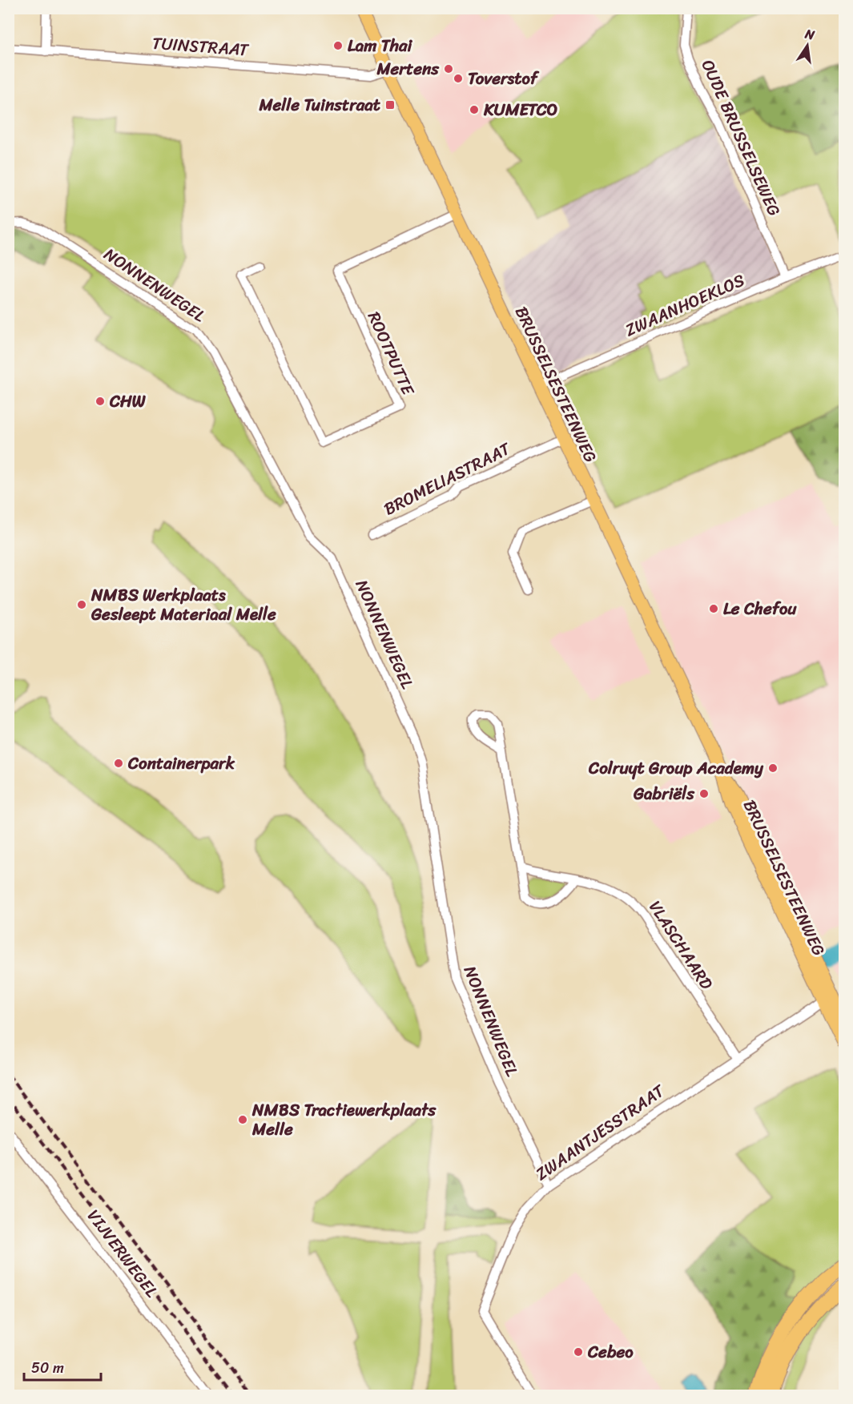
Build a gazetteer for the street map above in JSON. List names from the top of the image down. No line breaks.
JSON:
{"streets":{"main road":["BRUSSELSESTEENWEG"],"street":["TUINSTRAAT","OUDE BRUSSELSEWEG","NONNENWEGEL","ZWAANHOEKLOS","ROOTPUTTE","BROMELIASTRAAT","VLASCHAARD","ZWAANTJESSTRAAT","VIJVERWEGEL"]},"crossings":[["TUINSTRAAT","BRUSSELSESTEENWEG"],["OUDE BRUSSELSEWEG","ZWAANHOEKLOS"],["NONNENWEGEL","ZWAANTJESSTRAAT"],["ZWAANHOEKLOS","BRUSSELSESTEENWEG"],["ROOTPUTTE","BRUSSELSESTEENWEG"],["BRUSSELSESTEENWEG","BROMELIASTRAAT"],["BRUSSELSESTEENWEG","ZWAANTJESSTRAAT"],["VLASCHAARD","ZWAANTJESSTRAAT"]],"places":{"other":["Lam Thai","Mertens","Toverstof","KUMETCO","CHW","NMBS Werkplaats Gesleept Materiaal Melle","Le Chefou","Containerpark","Colruyt Group Academy","Gabriëls","NMBS Tractiewerkplaats Melle","Cebeo"],"transit":["Melle Tuinstraat"]},"scale_bar":"50 m","north":"top"}
